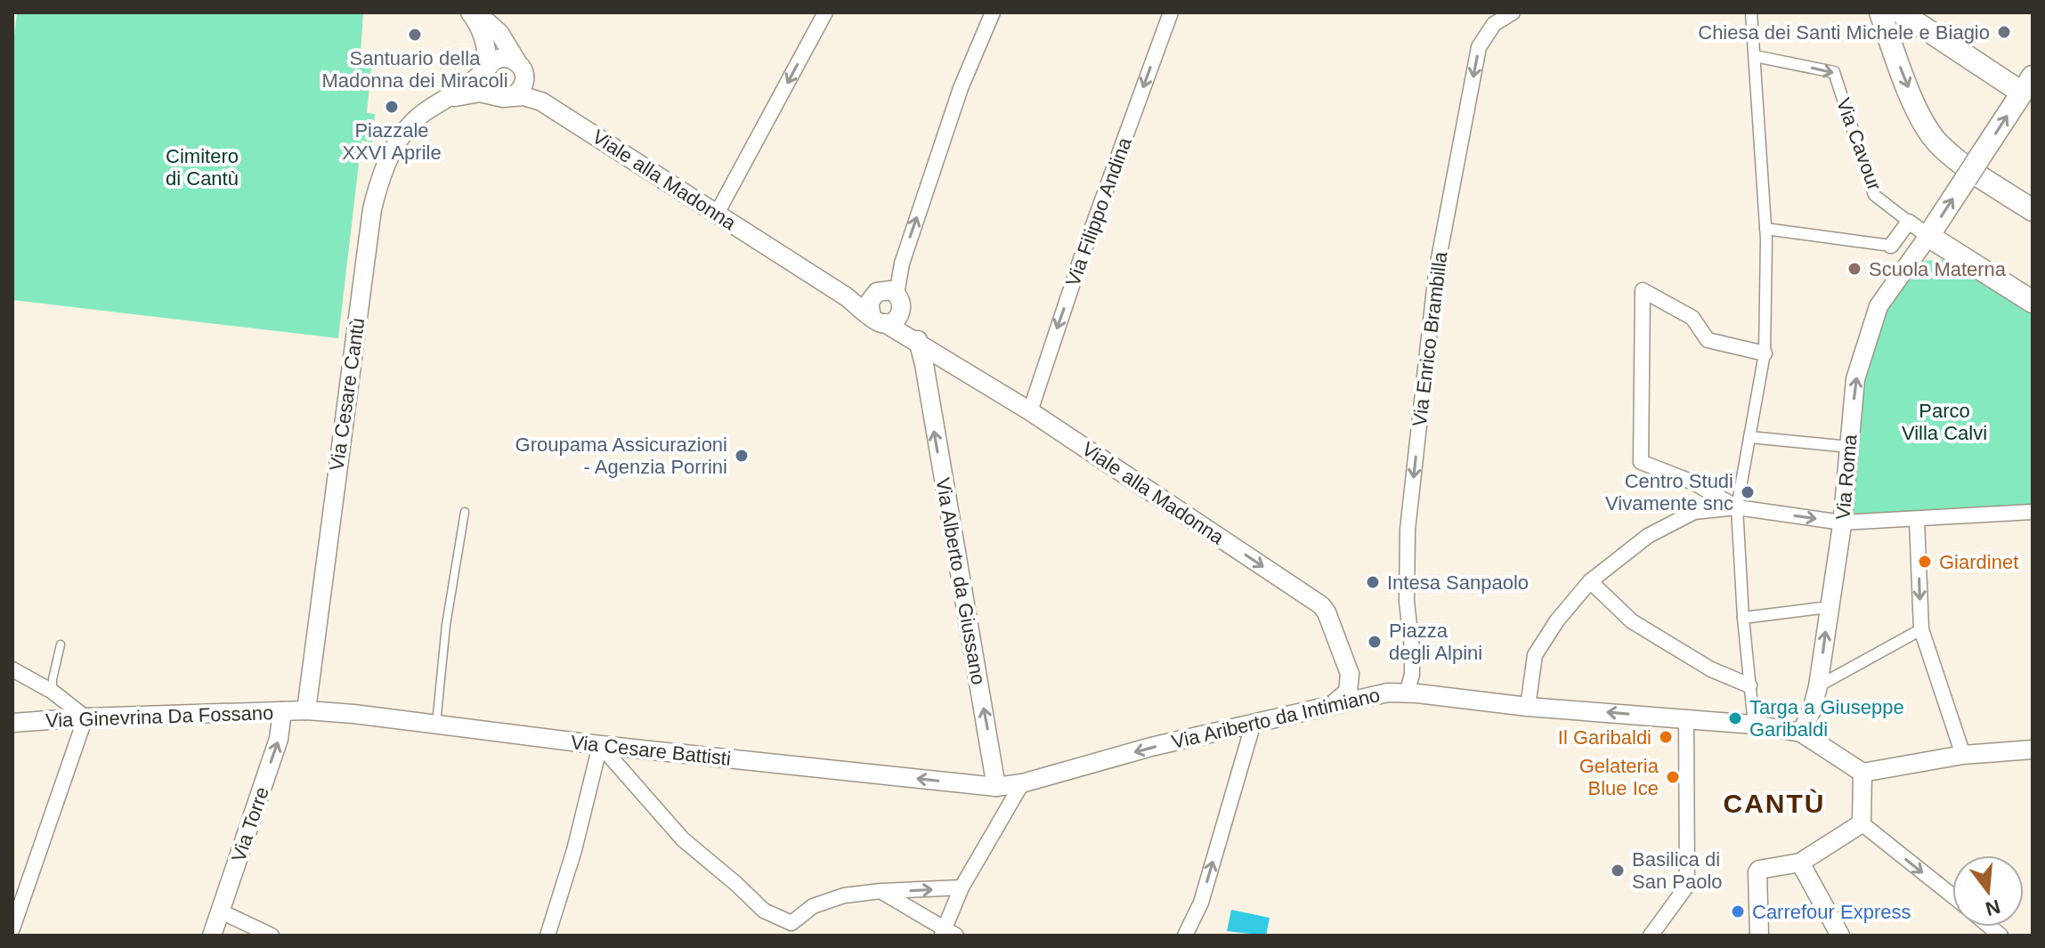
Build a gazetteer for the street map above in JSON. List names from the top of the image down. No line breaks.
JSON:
{"streets":{"main road":["Via Cavour"],"street":["Viale alla Madonna","Via Filippo Andina","Via Enrico Brambilla","Via Cesare Cantù","Via Roma","Via Alberto da Giussano","Via Ginevrina Da Fossano","Via Ariberto da Intimiano","Via Cesare Battisti","Via Torre"]},"crossings":[["Via Cavour","Via Roma"],["Viale alla Madonna","Via Filippo Andina"],["Viale alla Madonna","Via Cesare Cantù"],["Viale alla Madonna","Via Alberto da Giussano"],["Via Cesare Cantù","Via Ginevrina Da Fossano"],["Via Cesare Cantù","Via Cesare Battisti"],["Via Roma","Via Ariberto da Intimiano"],["Via Alberto da Giussano","Via Ariberto da Intimiano"],["Via Alberto da Giussano","Via Cesare Battisti"],["Via Ginevrina Da Fossano","Via Cesare Battisti"],["Via Ginevrina Da Fossano","Via Torre"],["Via Ariberto da Intimiano","Via Cesare Battisti"]],"one_way":["Via Cavour","Viale alla Madonna","Via Filippo Andina","Via Enrico Brambilla","Via Alberto da Giussano","Via Ariberto da Intimiano","Via Torre"],"districts":["CANTÙ"],"parks":["Cimitero di Cantù","Parco Villa Calvi"],"places":["Chiesa dei Santi Michele e Biagio","Santuario della Madonna dei Miracoli","Piazzale XXVI Aprile","Scuola Materna","Groupama Assicurazioni - Agenzia Porrini","Centro Studi Vivamente snc","Giardinet","Intesa Sanpaolo","Piazza degli Alpini","Targa a Giuseppe Garibaldi","Il Garibaldi","Gelateria Blue Ice","Basilica di San Paolo","Carrefour Express"],"north":"bottom"}
